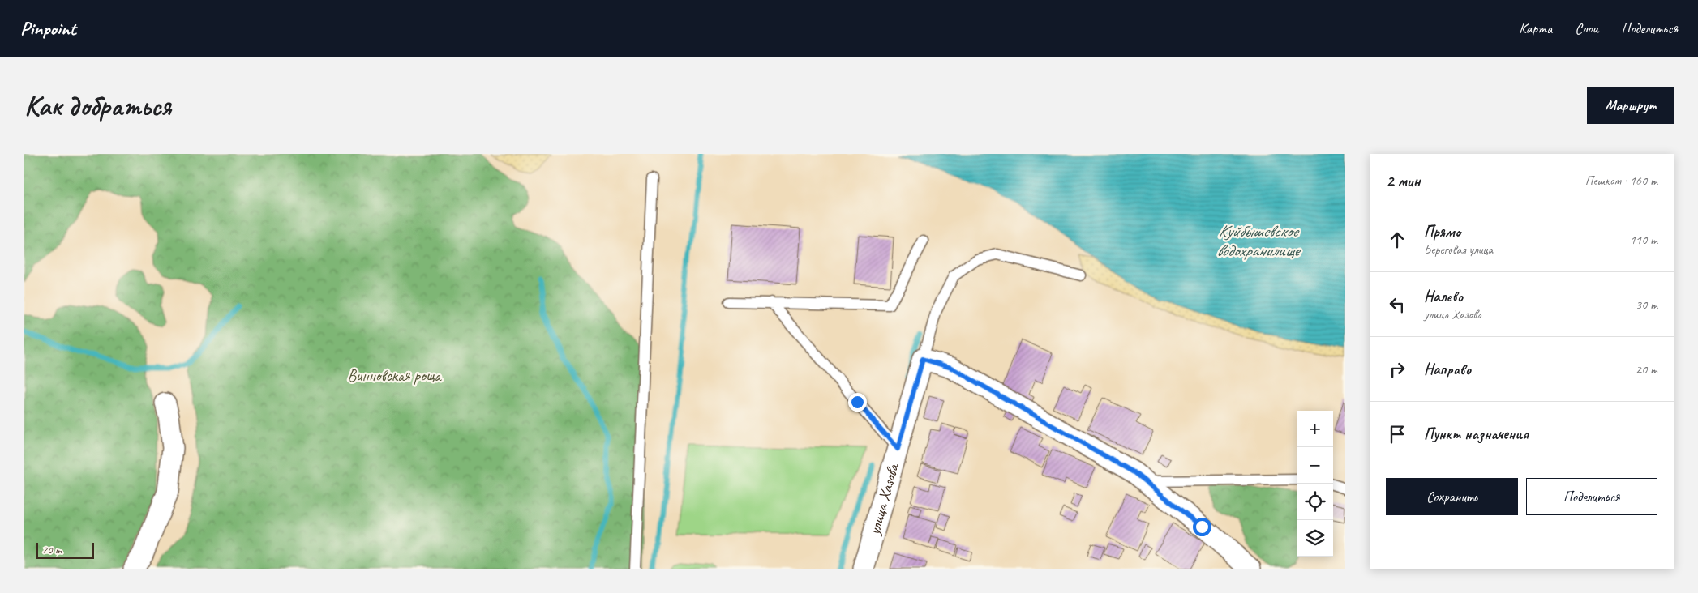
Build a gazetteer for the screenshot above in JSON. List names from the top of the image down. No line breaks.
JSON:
{"streets":{"street":["улица Хазова"]},"water":["Куйбышевское водохранилище"],"parks":["Винновская роща"],"scale_bar":"20 m","page":{"header":"Pinpoint","nav":["Карта","Слои","Поделиться"],"buttons":["Маршрут",["Сохранить","Поделиться"]],"title":"Как добраться","heading":["2 мин","Пешком · 160 m"],"list":[["Прямо","Береговая улица","110 m"],["Налево","улица Хазова","30 m"],["Направо","20 m"],"Пункт назначения"],"map_buttons":["+","−"],"scale":"20 m"}}
